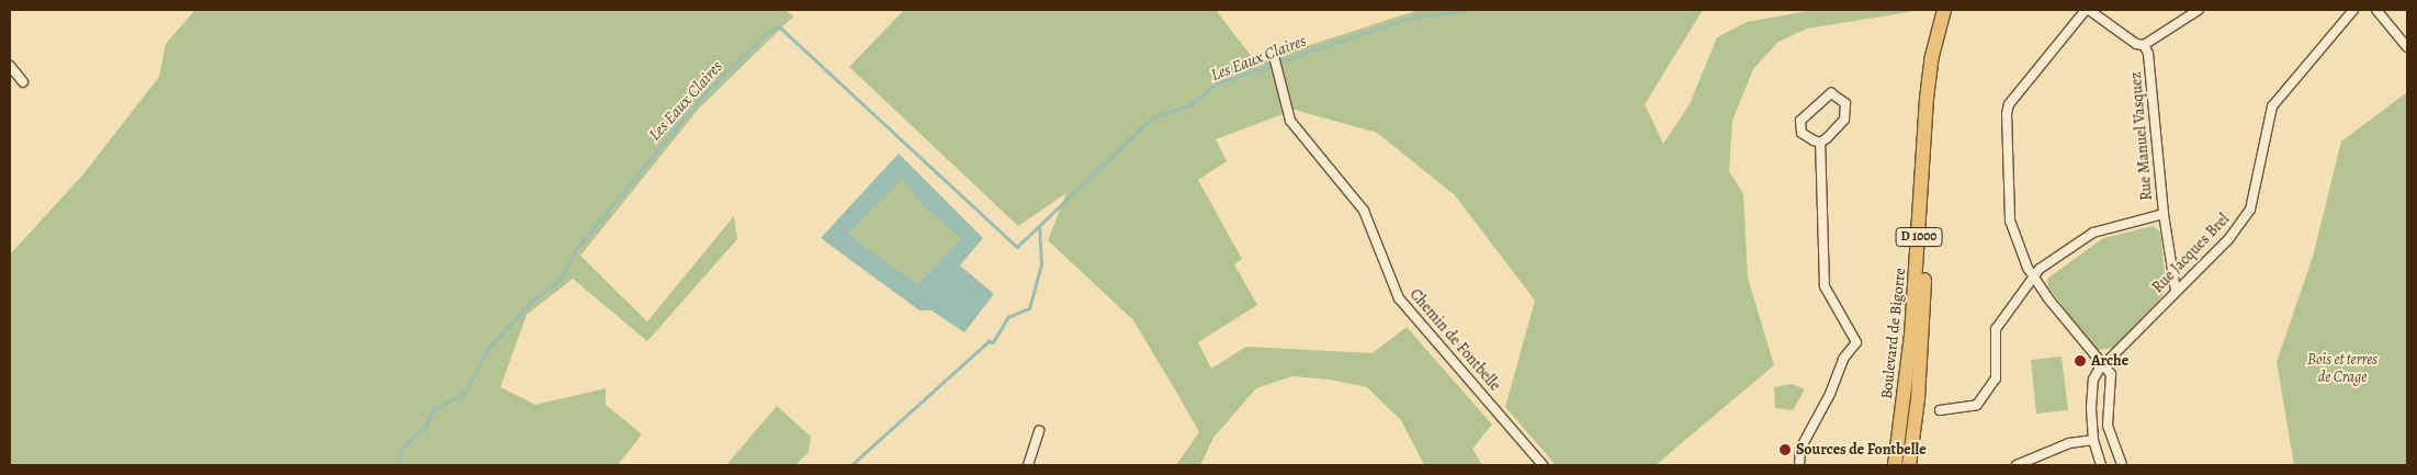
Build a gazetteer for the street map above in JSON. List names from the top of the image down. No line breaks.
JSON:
{"streets":{"main road":["D 1000","Boulevard de Bigorre"],"street":["Rue Manuel Vasquez","Rue Jacques Brel","Chemin de Fontbelle"]},"crossings":[["Rue Manuel Vasquez","Rue Jacques Brel"]],"water":["Les Eaux Claires"],"parks":["Bois et terres de Crage"],"places":["Arche","Sources de Fontbelle"]}
